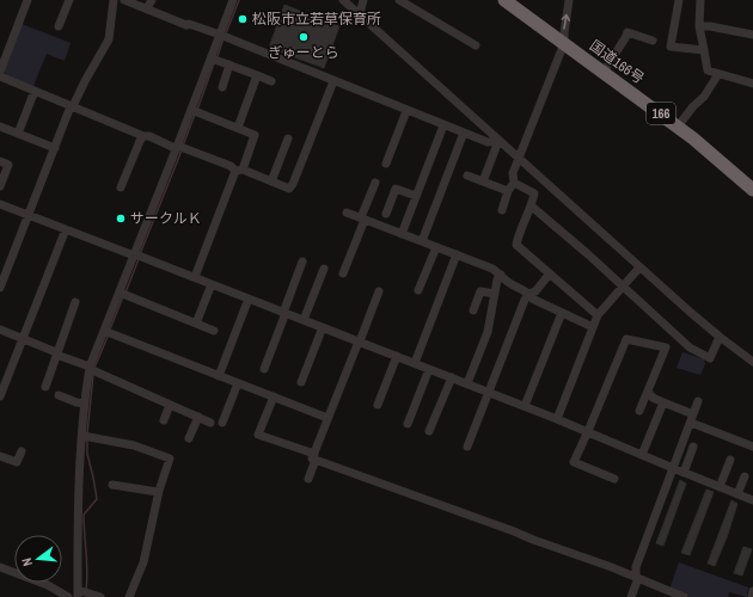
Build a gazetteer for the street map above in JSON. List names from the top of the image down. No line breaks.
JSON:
{"streets":{"highway":["国道166号","166"]},"places":["松阪市立若草保育所","ぎゅーとら","サークルＫ"],"north":"left"}
